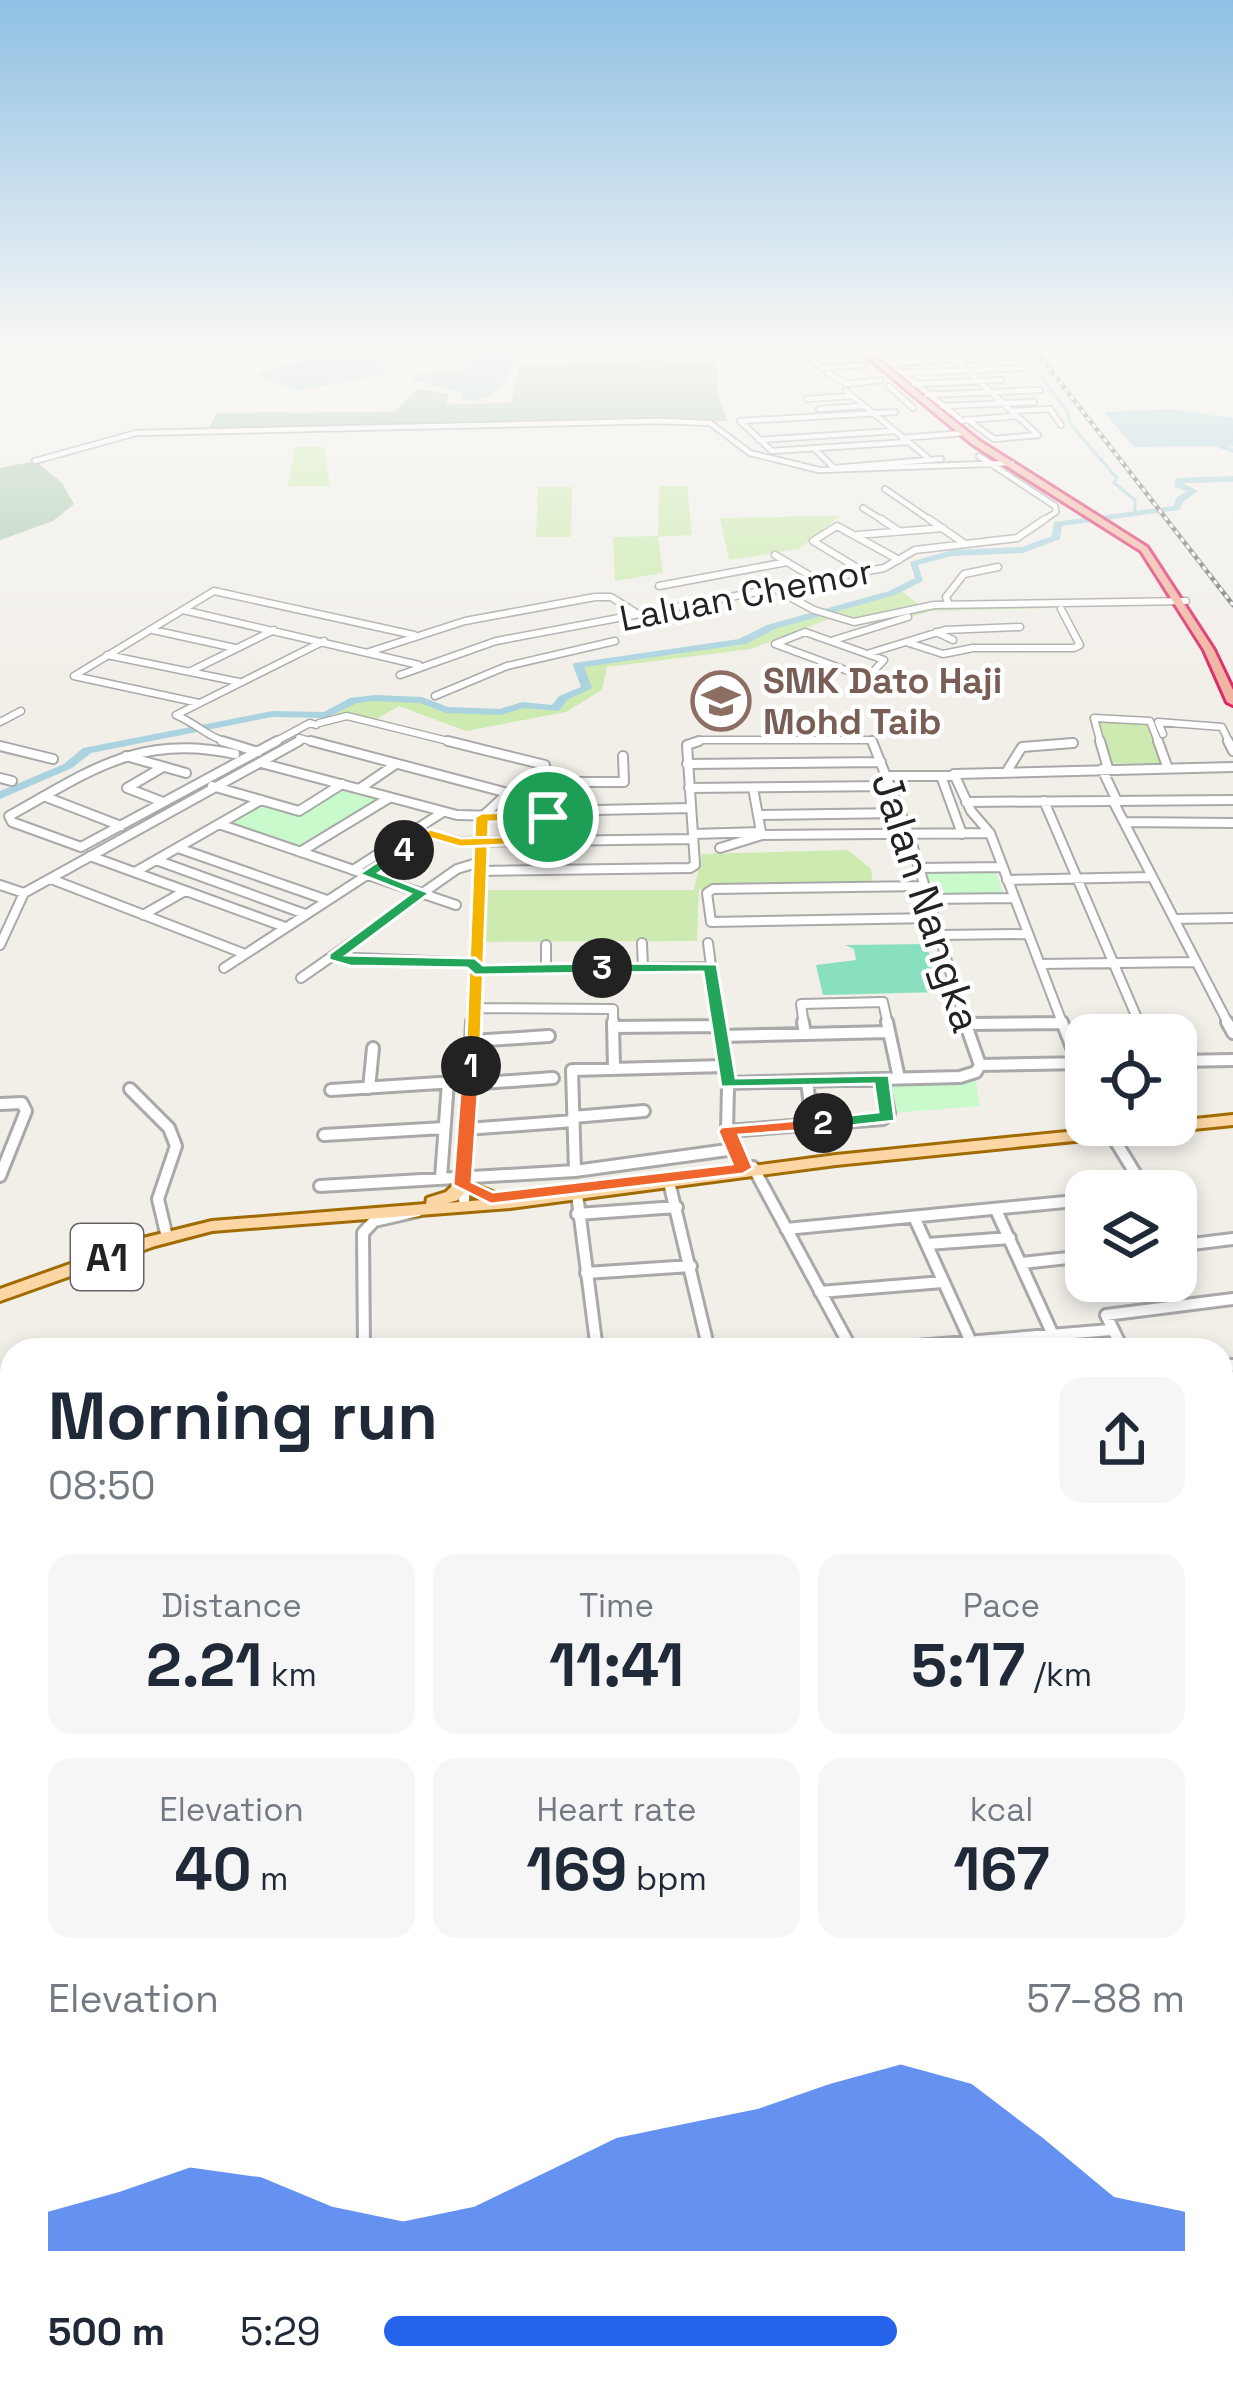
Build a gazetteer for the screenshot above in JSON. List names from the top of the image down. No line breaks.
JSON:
{"streets":{"main road":["A1"],"street":["Laluan Chemor","Jalan Nangka"]},"places":{"school or university":["SMK Dato Haji Mohd Taib"]},"page":{"pins":["4","3","1","2"],"heading":["Morning run","08:50"],"stats":[["Distance","2.21 km"],["Time","11:41"],["Pace","5:17 /km"],["Elevation","40 m"],["Heart rate","169 bpm"],["kcal","167"]],"chart":["Elevation","57–88 m"],"list":[{"name":"500 m","note":"5:29"}]}}
